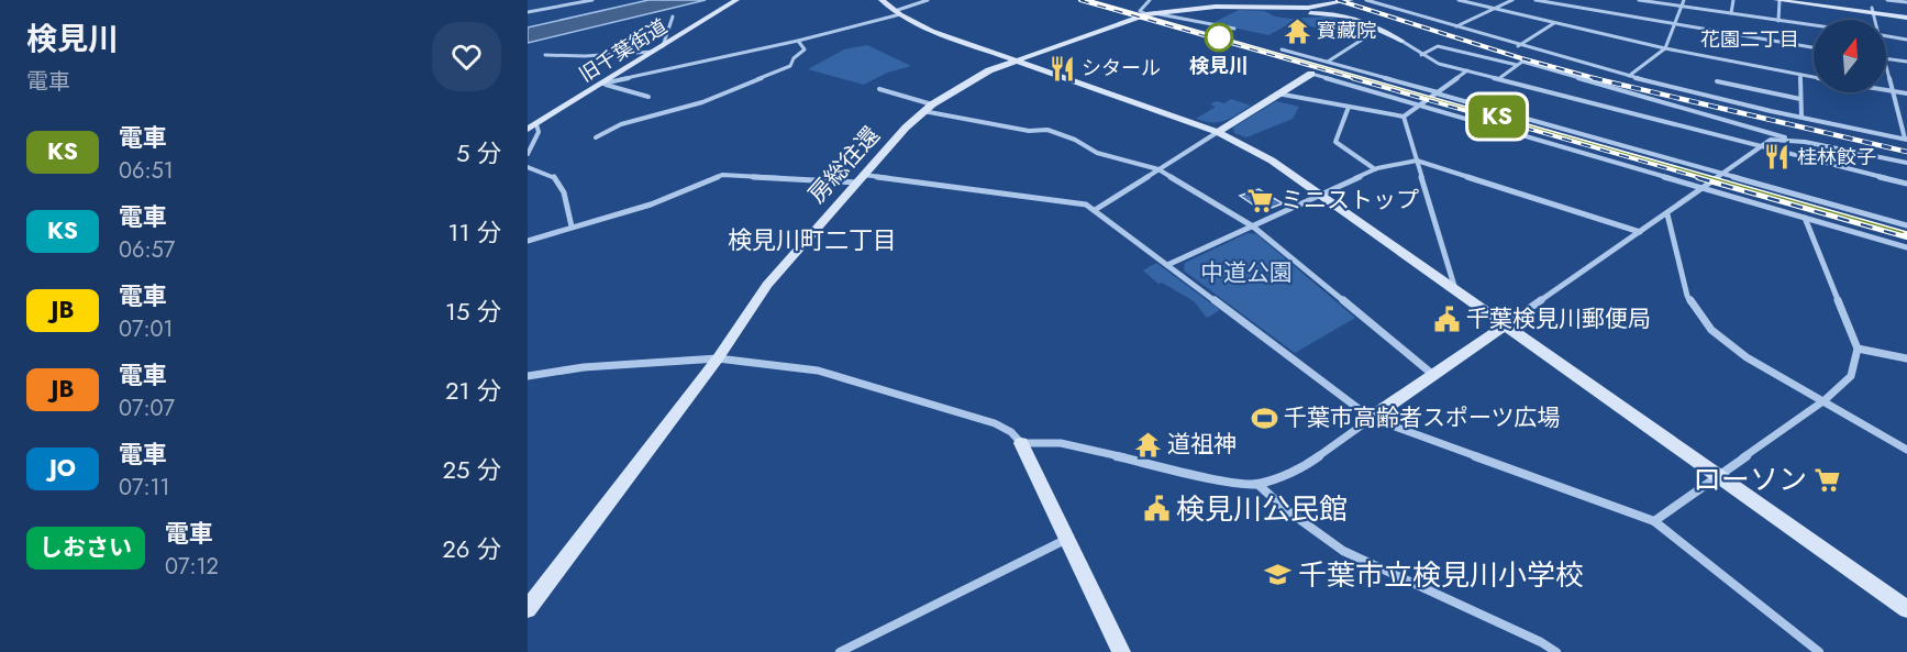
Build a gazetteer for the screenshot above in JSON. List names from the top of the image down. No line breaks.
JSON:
{"streets":{"street":["旧千葉街道","房総往還"]},"districts":["花園二丁目","検見川町二丁目"],"parks":["中道公園"],"places":{"temple":["寳藏院","道祖神"],"other":["検見川"],"restaurant":["シタール","桂林餃子"],"supermarket":["ミニストップ","ローソン"],"public building":["千葉検見川郵便局","検見川公民館"],"sports":["千葉市高齢者スポーツ広場"],"school or university":["千葉市立検見川小学校"]},"north":"top","page":{"heading":["検見川","電車"],"on_map":"KS","list":[{"mark":"KS","name":"電車","note":"06:51","value":"5 分"},{"mark":"KS","name":"電車","note":"06:57","value":"11 分"},{"mark":"JB","name":"電車","note":"07:01","value":"15 分"},{"mark":"JB","name":"電車","note":"07:07","value":"21 分"},{"mark":"JO","name":"電車","note":"07:11","value":"25 分"},{"mark":"しおさい","name":"電車","note":"07:12","value":"26 分"}]}}
